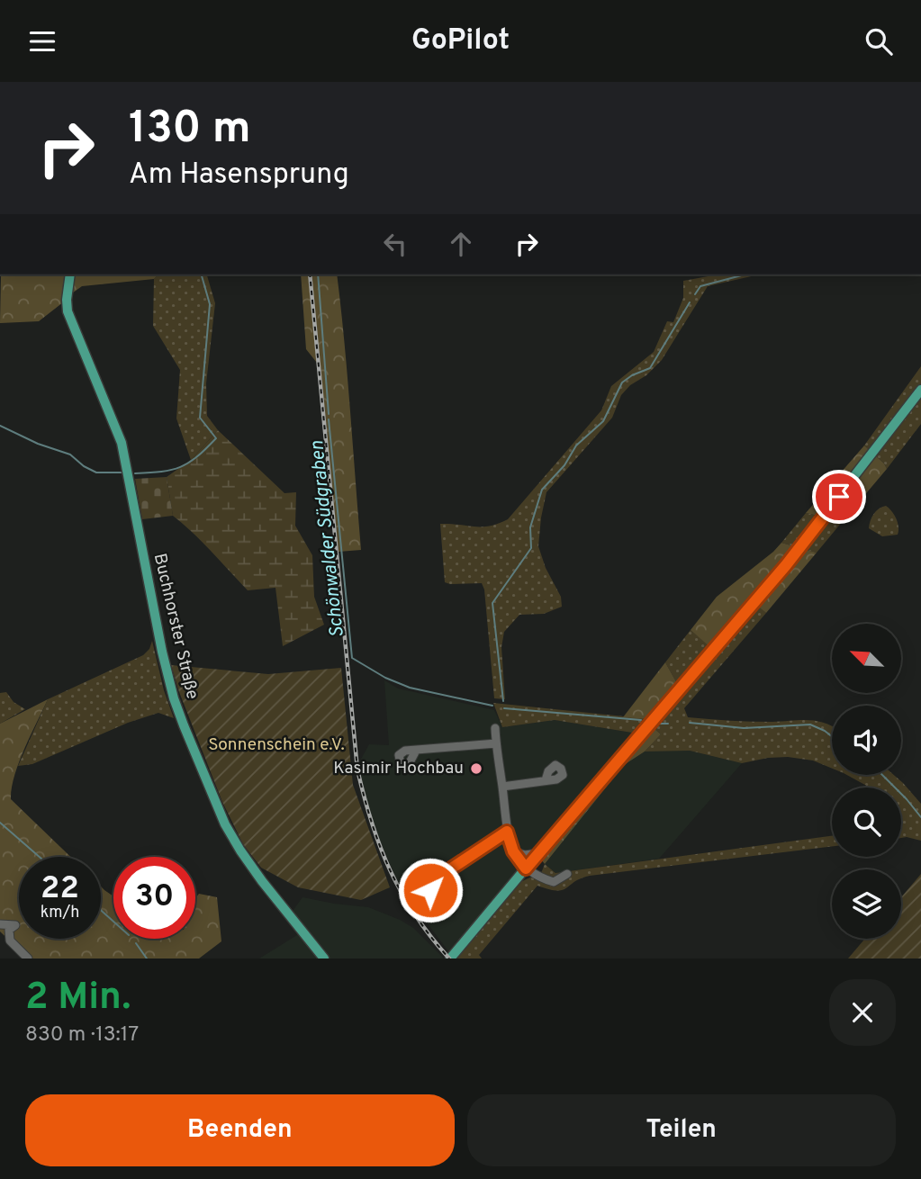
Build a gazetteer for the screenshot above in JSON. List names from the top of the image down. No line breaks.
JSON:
{"streets":{"main road":["Buchhorster Straße"]},"water":["Schönwalder Südgraben"],"parks":["Sonnenschein e.V."],"places":["Kasimir Hochbau"],"north":"top left","page":{"header":"GoPilot","turn":["130 m","Am Hasensprung"],"speed":"22 km/h","limit":"30","heading":["2 Min.","830 m · 13:17"],"buttons":["Beenden","Teilen"]}}
